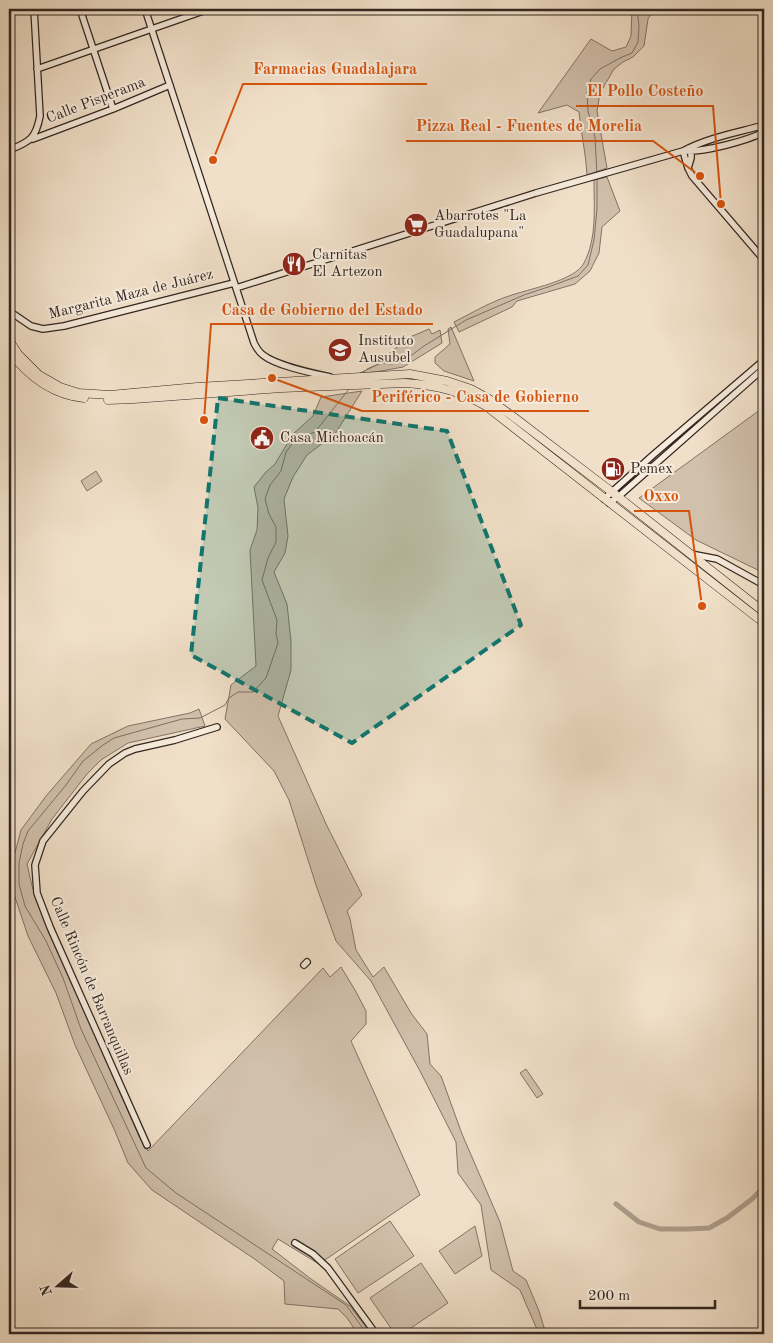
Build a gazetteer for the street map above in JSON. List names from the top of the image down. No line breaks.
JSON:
{"streets":{"street":["Calle Pisperama","Margarita Maza de Juárez","Calle Rincón de Barranquillas"]},"places":{"other":["Farmacias Guadalajara","Pizza Real - Fuentes de Morelia","El Pollo Costeño","Periférico - Casa de Gobierno","Casa de Gobierno del Estado","Oxxo"],"supermarket":["Abarrotes \"La Guadalupana\""],"restaurant":["Carnitas El Artezon"],"school or university":["Instituto Ausubel"],"public building":["Casa Michoacán"],"fuel station":["Pemex"]},"scale_bar":"200 m","north":"left"}
